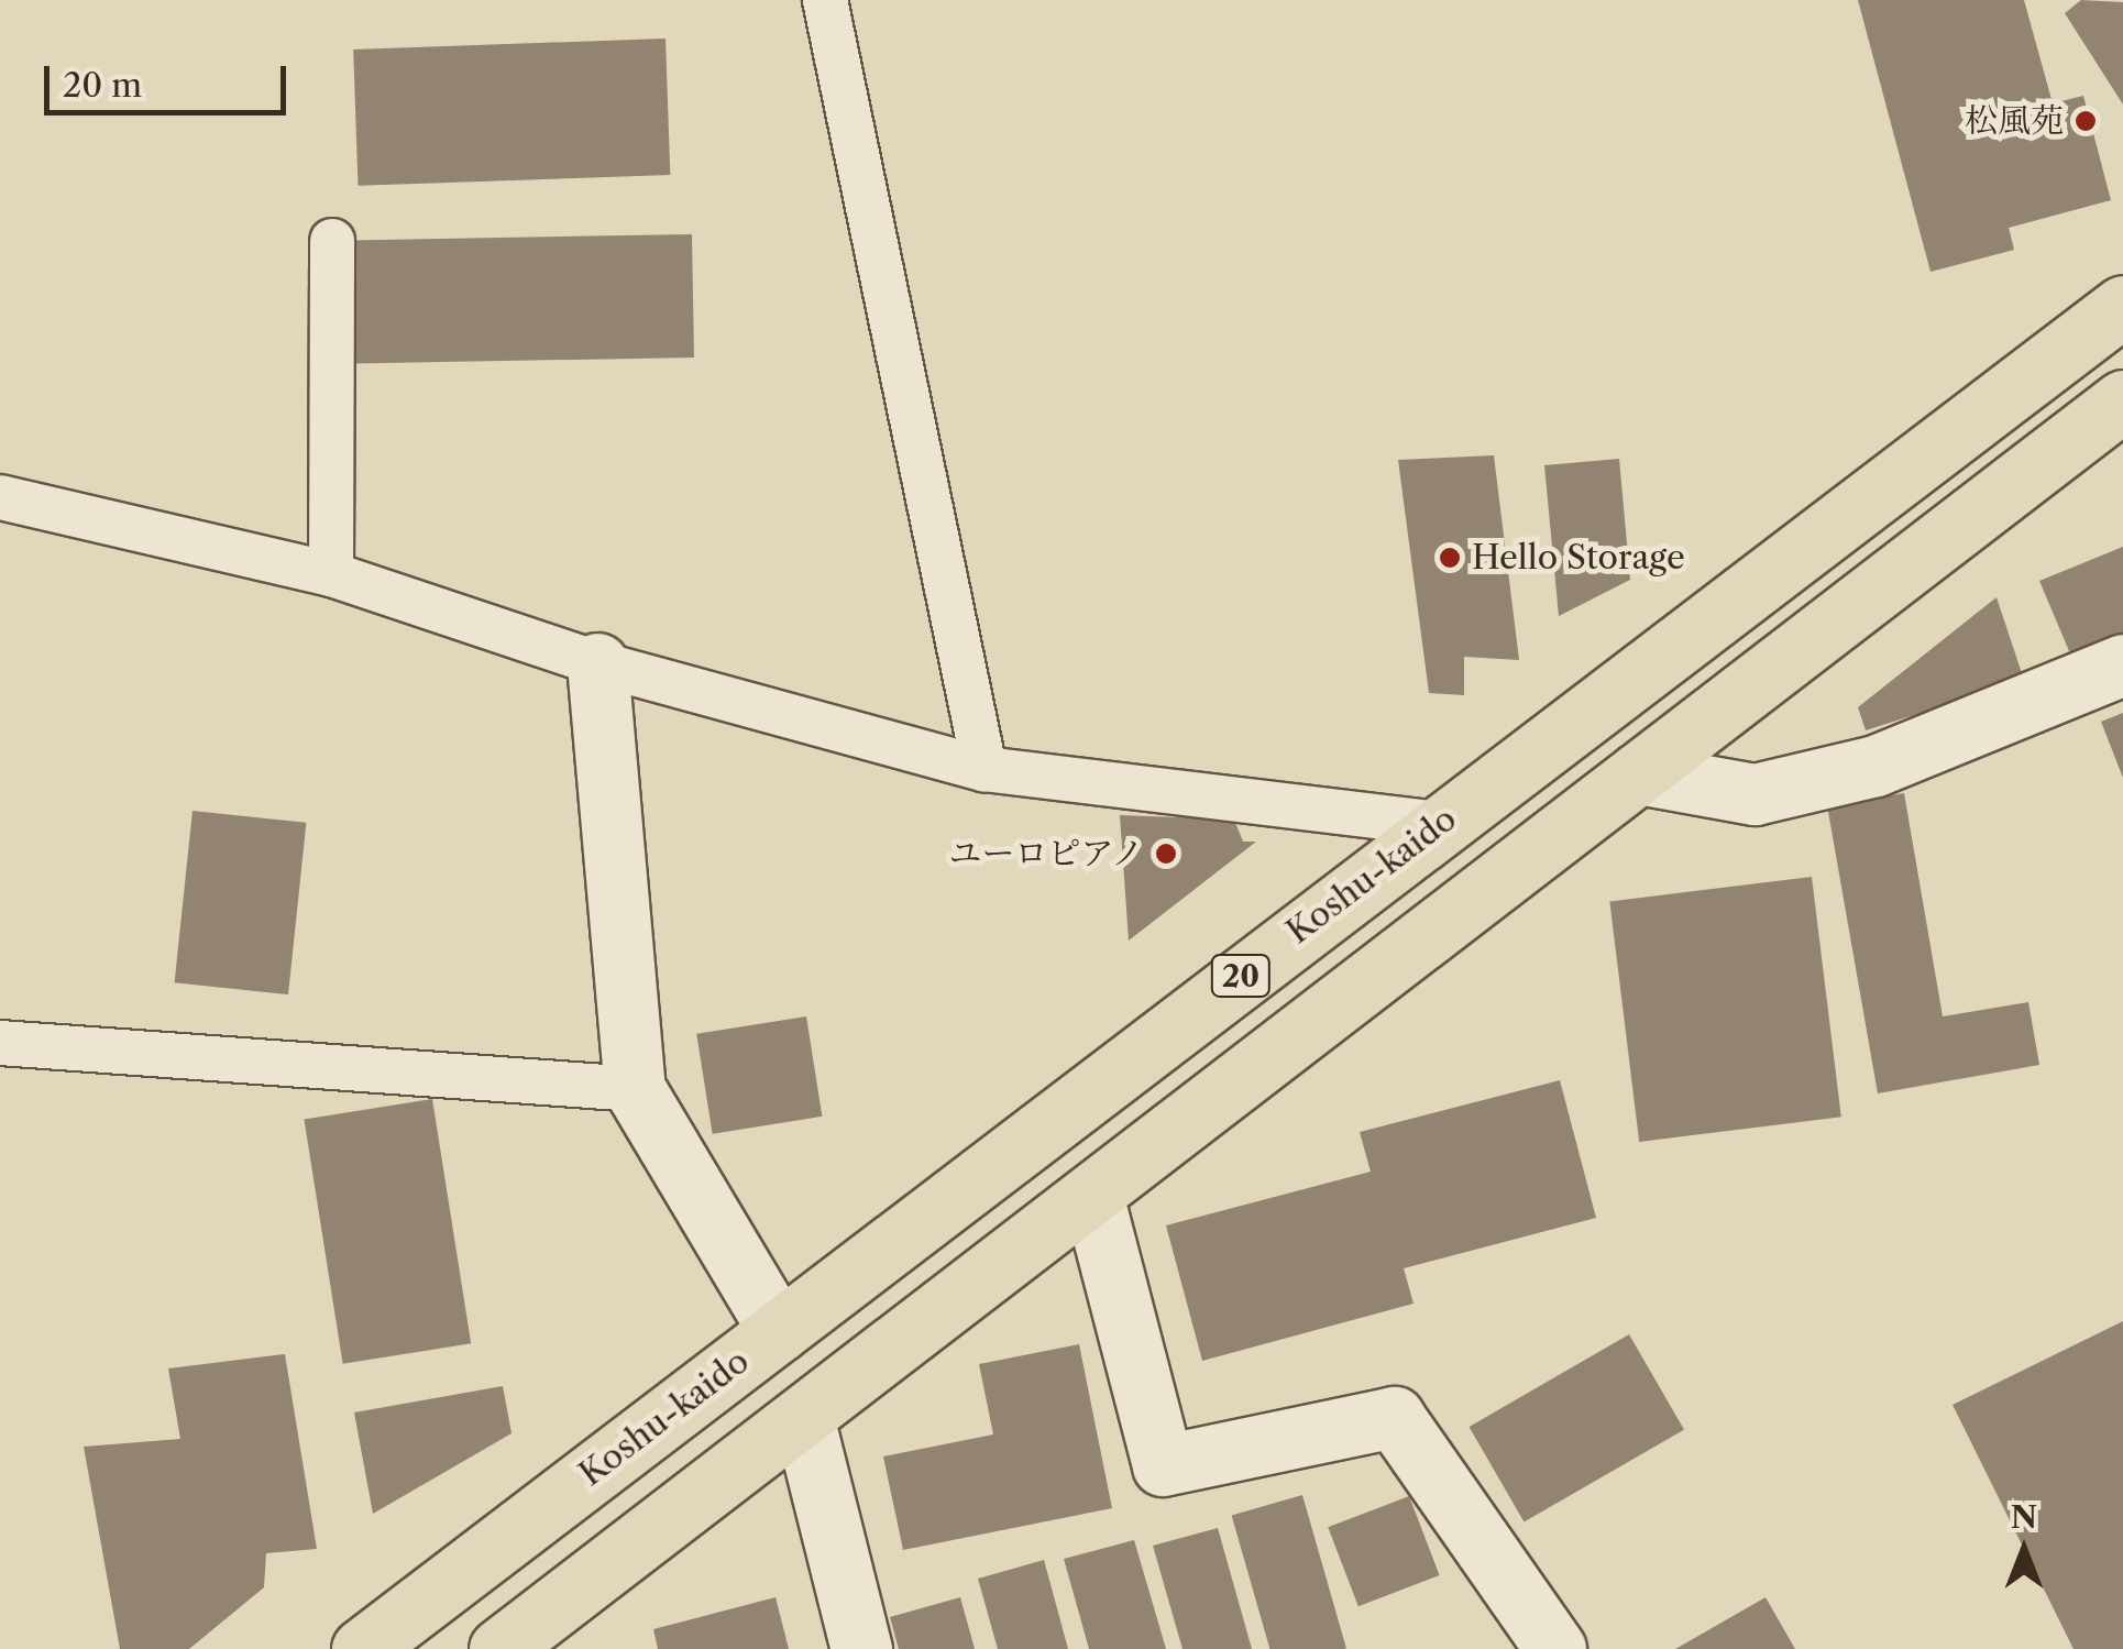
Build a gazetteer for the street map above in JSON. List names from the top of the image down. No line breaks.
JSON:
{"streets":{"highway":["Koshu-kaido","20"]},"places":["松風苑","Hello Storage","ユーロピアノ"],"scale_bar":"20 m","north":"top"}
